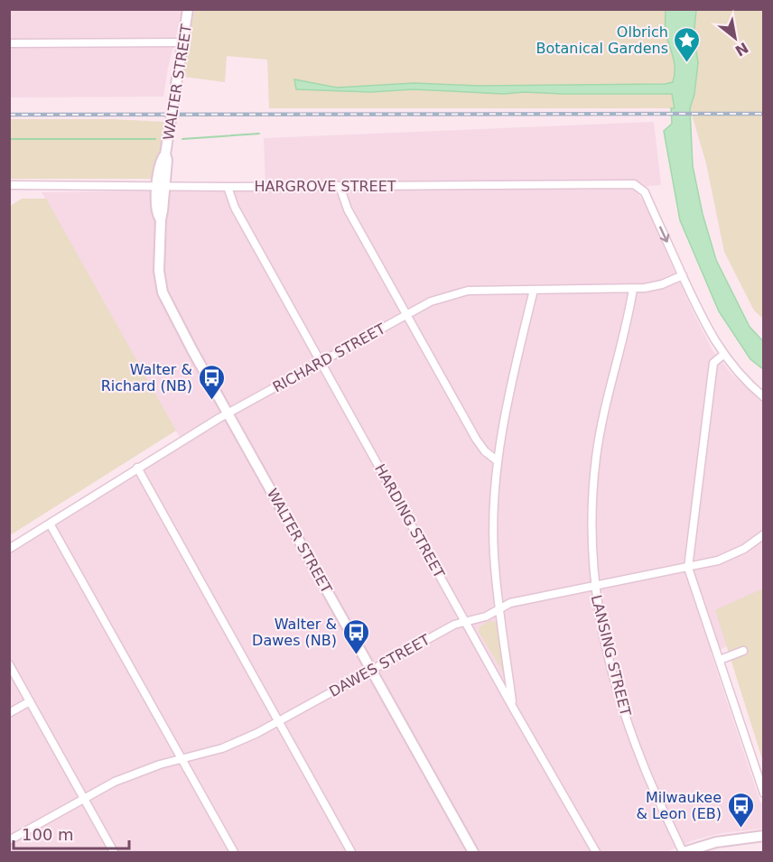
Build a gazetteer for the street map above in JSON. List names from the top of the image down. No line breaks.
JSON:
{"streets":{"street":["WALTER STREET","HARGROVE STREET","RICHARD STREET","HARDING STREET","LANSING STREET","DAWES STREET"]},"crossings":[["WALTER STREET","HARGROVE STREET"],["WALTER STREET","RICHARD STREET"],["WALTER STREET","DAWES STREET"],["HARGROVE STREET","RICHARD STREET"],["HARGROVE STREET","HARDING STREET"],["RICHARD STREET","HARDING STREET"],["RICHARD STREET","LANSING STREET"],["HARDING STREET","DAWES STREET"],["LANSING STREET","DAWES STREET"]],"one_way":["HARGROVE STREET"],"places":{"place":["Olbrich Botanical Gardens"],"bus stop":["Walter & Richard (NB)","Walter & Dawes (NB)","Milwaukee & Leon (EB)"]},"scale_bar":"100 m","north":"bottom right"}
